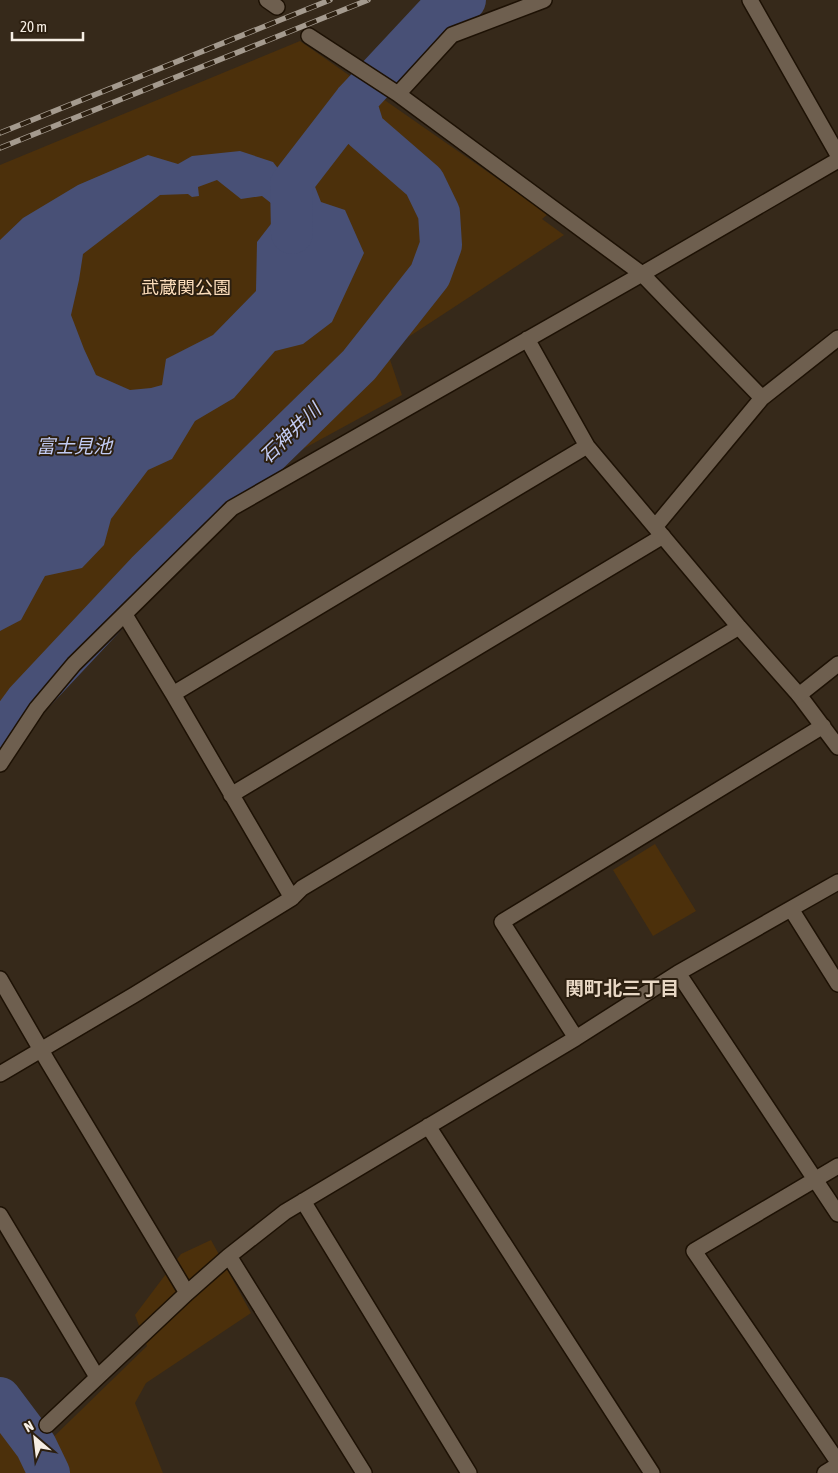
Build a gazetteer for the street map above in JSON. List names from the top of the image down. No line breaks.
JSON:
{"districts":["関町北三丁目"],"water":["石神井川","富士見池"],"parks":["武蔵関公園"],"scale_bar":"20 m","north":"top left"}
